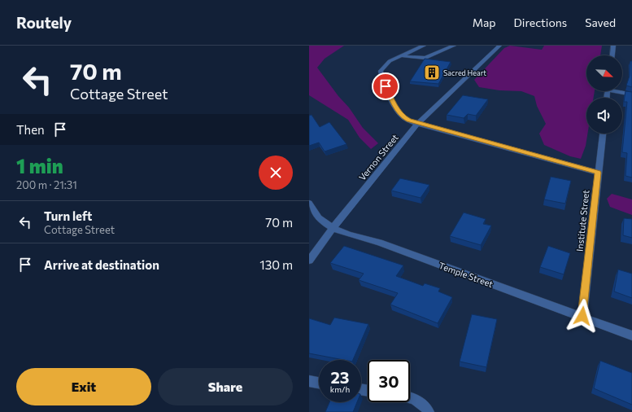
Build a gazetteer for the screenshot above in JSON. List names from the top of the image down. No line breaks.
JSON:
{"streets":{"street":["Vernon Street","Institute Street","Temple Street"]},"crossings":[["Vernon Street","Temple Street"],["Institute Street","Temple Street"]],"places":{"building":["Sacred Heart"]},"north":"bottom right","page":{"header":"Routely","nav":["Map","Directions","Saved"],"turn":["70 m","Cottage Street"],"then":"Then","heading":["1 min","200 m · 21:31"],"list":[{"name":"Turn left","note":"Cottage Street","value":"70 m"},{"name":"Arrive at destination","value":"130 m"}],"speed":"23 km/h","limit":"30","buttons":["Exit","Share"]}}
